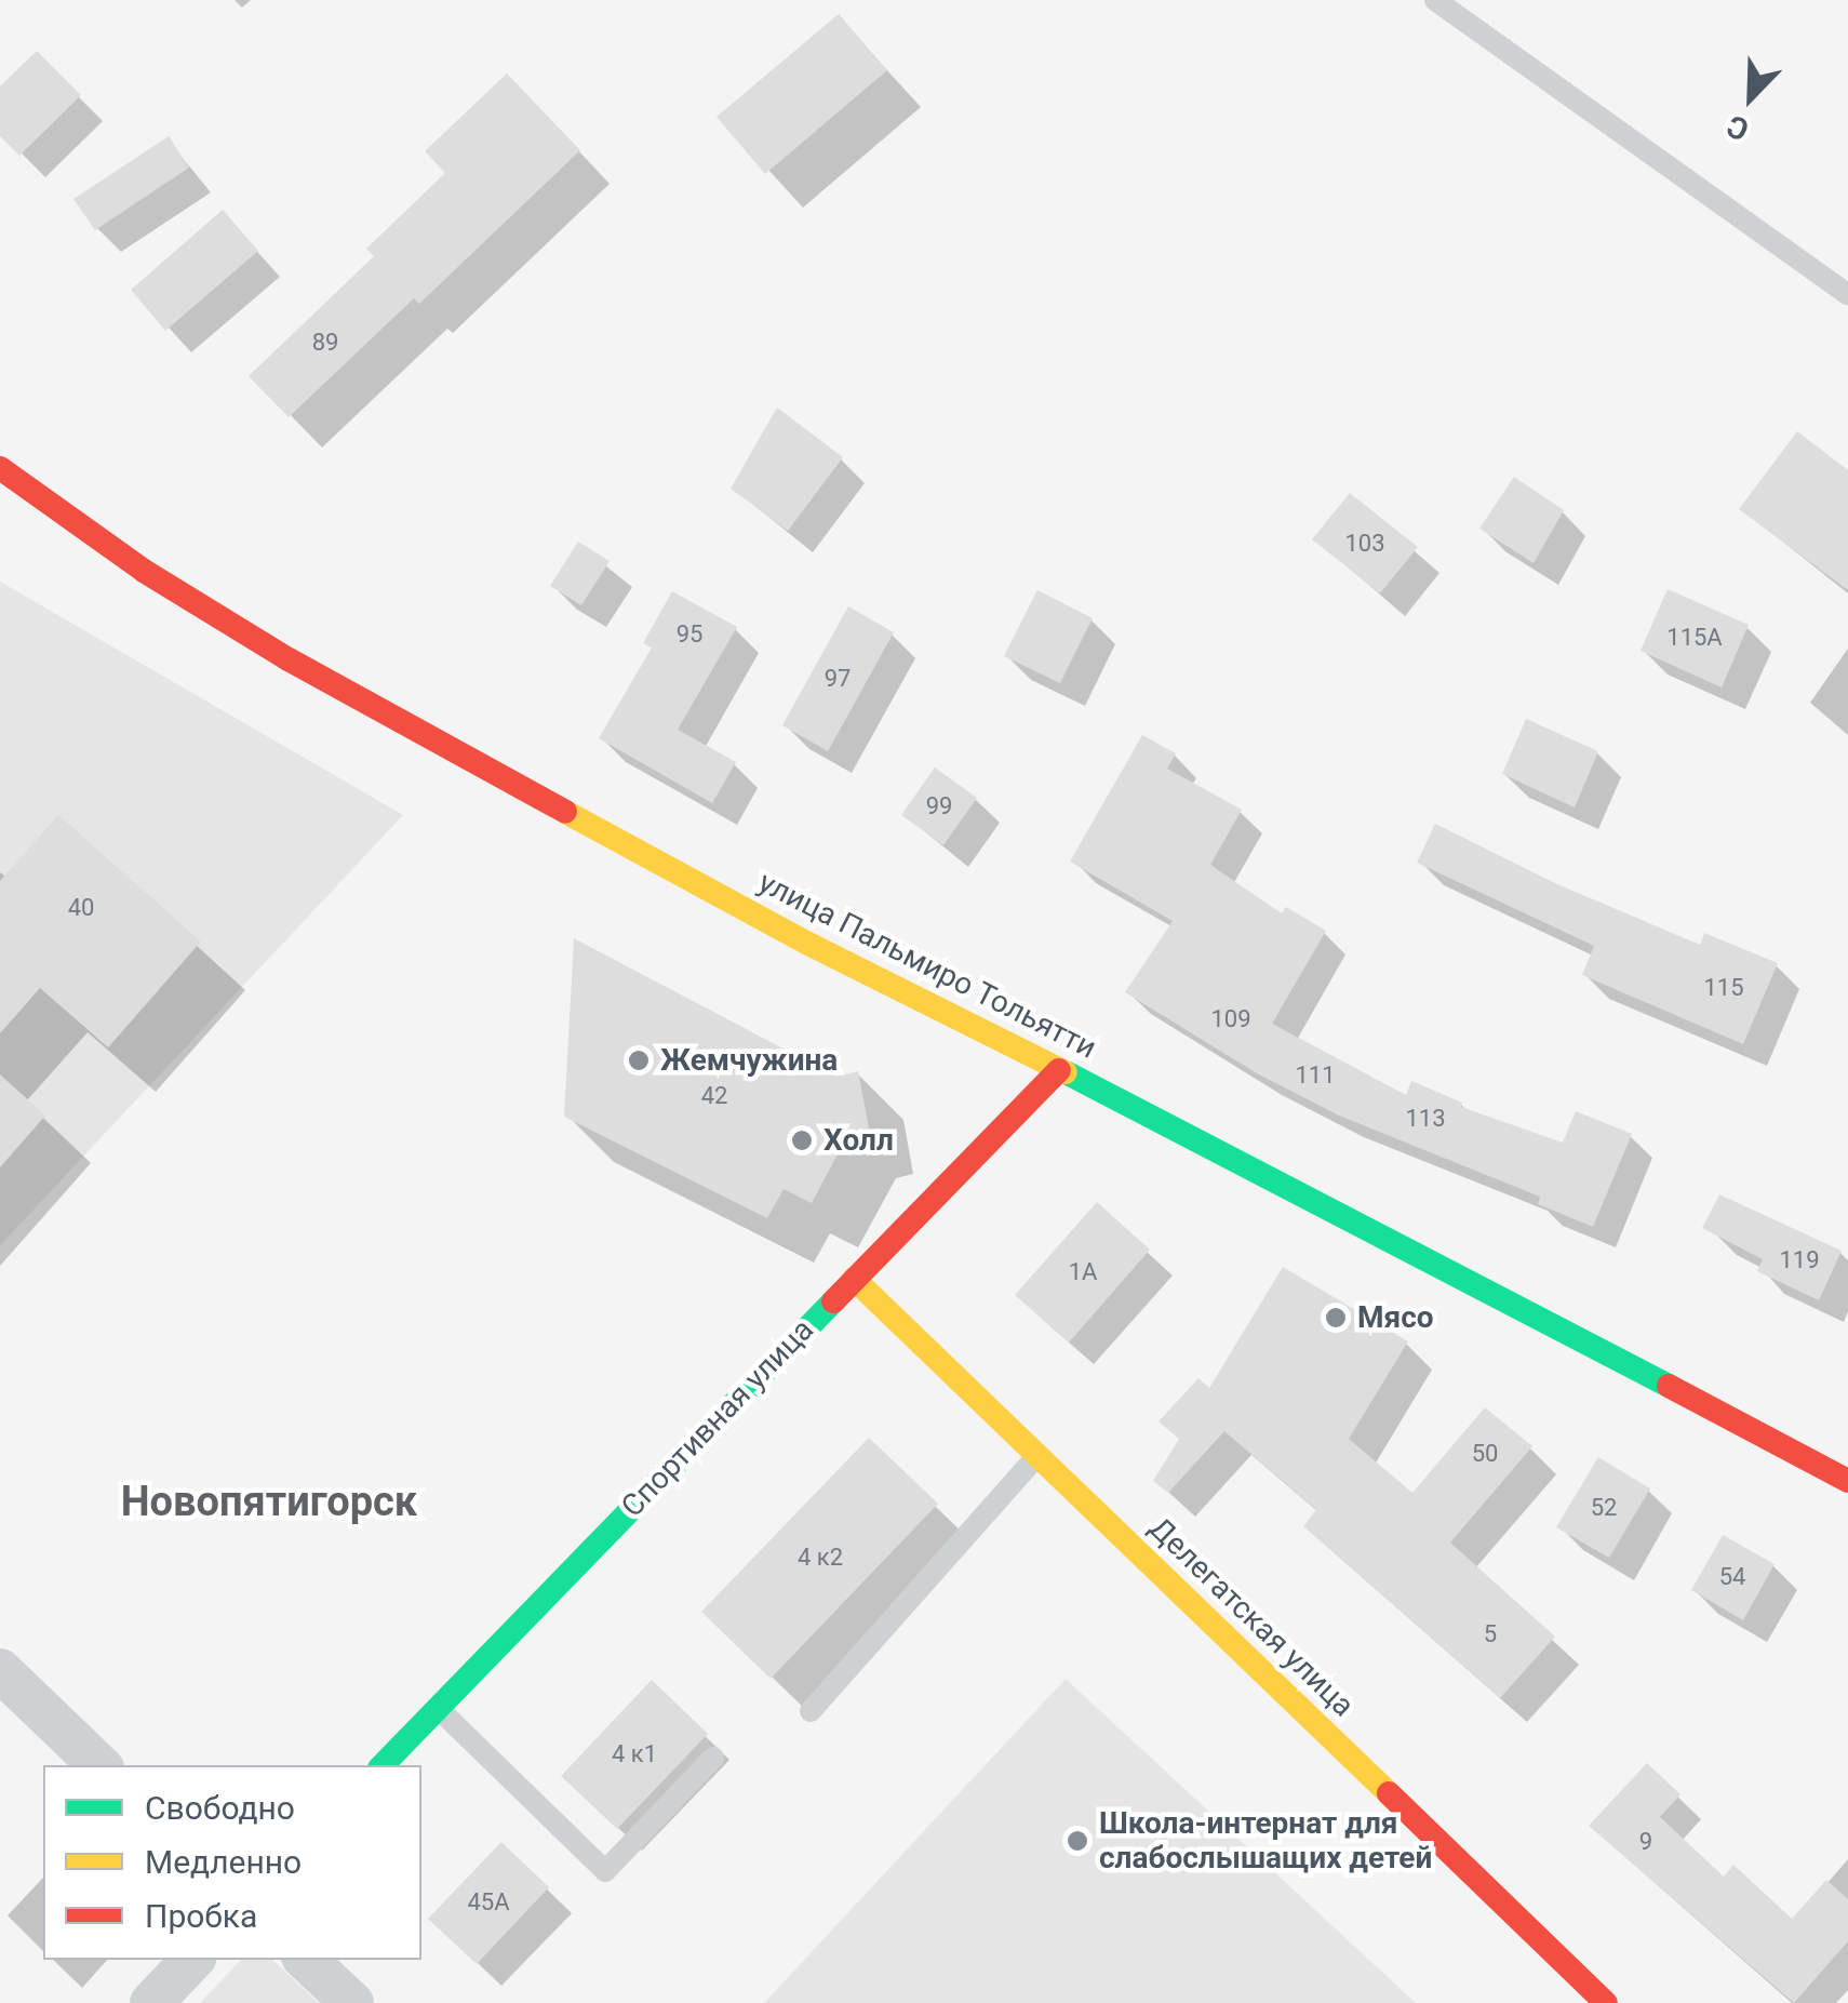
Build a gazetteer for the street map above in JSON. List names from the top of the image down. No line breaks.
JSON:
{"streets":{"street":["улица Пальмиро Тольятти","Спортивная улица","Делегатская улица"]},"crossings":[["улица Пальмиро Тольятти","Спортивная улица"],["Спортивная улица","Делегатская улица"]],"districts":["Новопятигорск"],"places":["Жемчужина","Холл","Мясо","Школа-интернат для слабослышащих детей"],"house_numbers":["89","103","95","115А","97","99","40","115","109","111","42","113","119","1А","50","52","4 к2","54","5","4 к1","9","45А"],"legend":["Свободно","Медленно","Пробка"],"north":"bottom left"}
